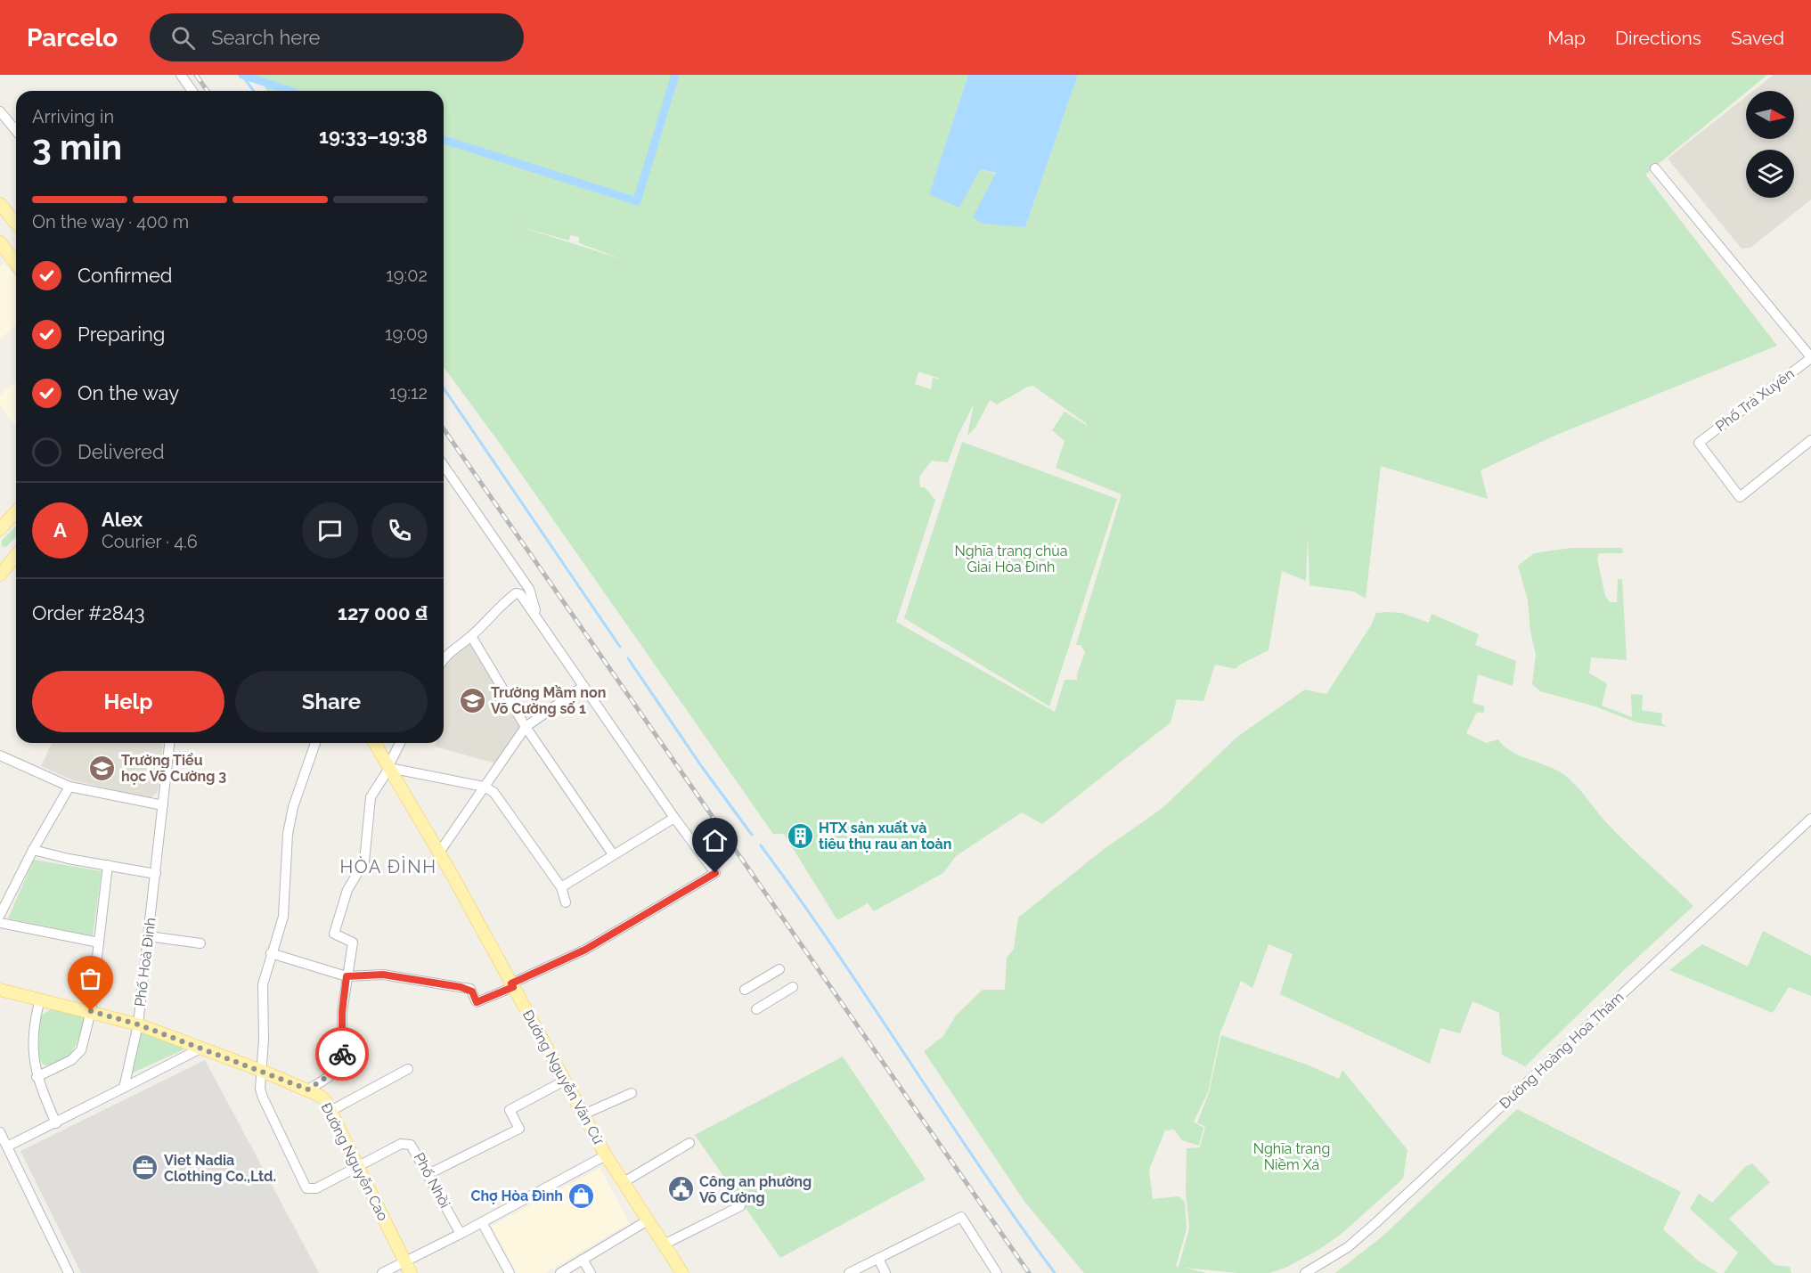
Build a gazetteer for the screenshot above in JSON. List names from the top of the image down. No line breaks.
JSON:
{"streets":{"main road":["Đường Nguyễn Văn Cừ","Đường Nguyễn Cao"],"street":["Phố Trà Xuyên","Phố Hoà Đình","Đường Hoàng Hoa Thám","Phố Nhồi"]},"crossings":[["Phố Hoà Đình","Đường Nguyễn Cao"],["Đường Nguyễn Cao","Phố Nhồi"]],"districts":["HÒA ĐÌNH"],"parks":["Nghĩa trang chùa Giai Hòa Đình","Nghĩa trang Niềm Xá"],"places":{"school or university":["Trường Mầm non Võ Cường số 1","Trường Tiểu học Võ Cường 3"],"building":["HTX sản xuất và tiêu thụ rau an toàn"],"office":["Viet Nadia Clothing Co.,Ltd."],"public building":["Công an phường Võ Cường"],"shop":["Chợ Hòa Đình"]},"north":"right","page":{"header":"Parcelo","search":"Search here","nav":["Map","Directions","Saved"],"heading":["3 min","Arriving in","19:33–19:38"],"panel":["Alex","Courier · 4.6","Order #2843","127 000 ₫"],"bar":"On the way · 400 m","list":[["Confirmed","19:02"],["Preparing","19:09"],["On the way","19:12"],"Delivered"],"round":"A","buttons":["Help","Share"]}}
